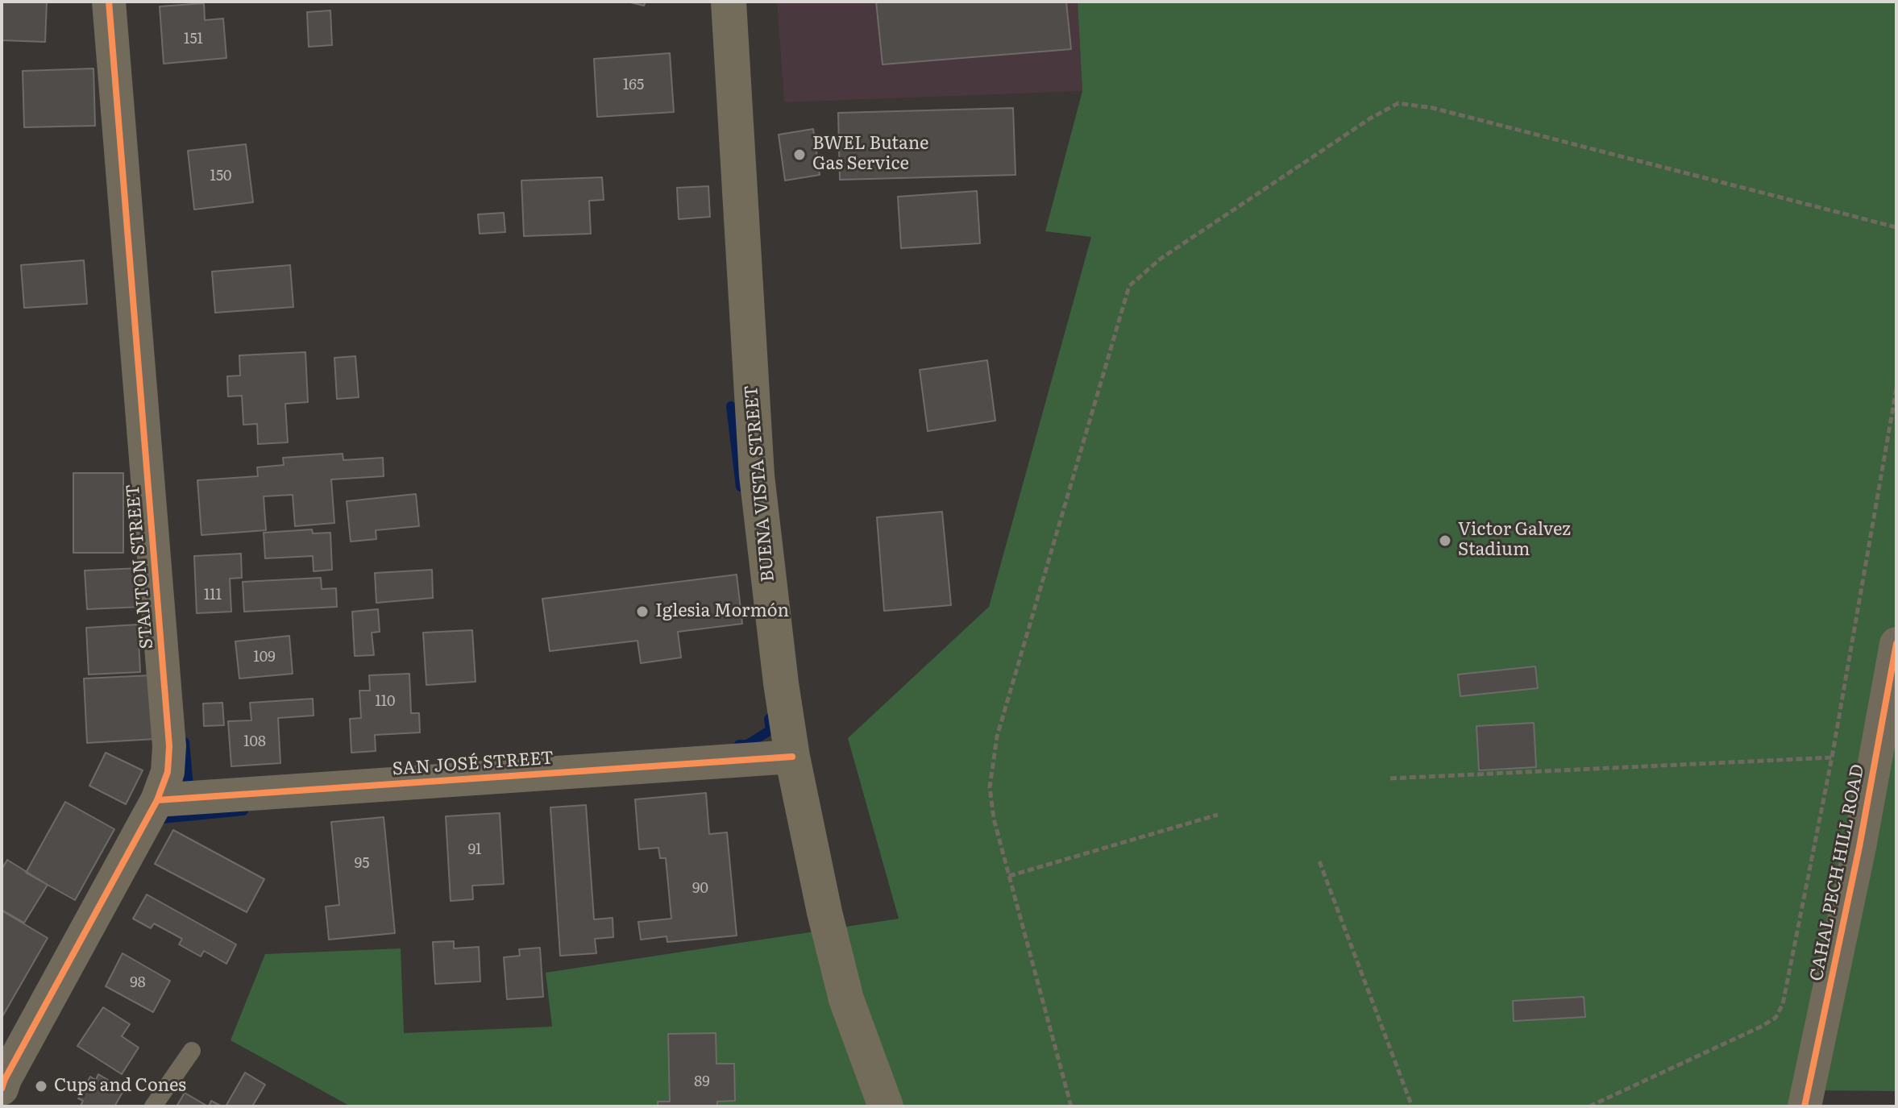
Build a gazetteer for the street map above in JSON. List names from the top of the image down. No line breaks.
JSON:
{"streets":{"main road":["BUENA VISTA STREET"],"street":["STANTON STREET","SAN JOSÉ STREET","CAHAL PECH HILL ROAD"]},"crossings":[["BUENA VISTA STREET","SAN JOSÉ STREET"],["STANTON STREET","SAN JOSÉ STREET"]],"places":["BWEL Butane Gas Service","Victor Galvez Stadium","Iglesia Mormón","Cups and Cones"],"house_numbers":["151","165","150","111","109","110","108","91","95","90","98","89"]}
